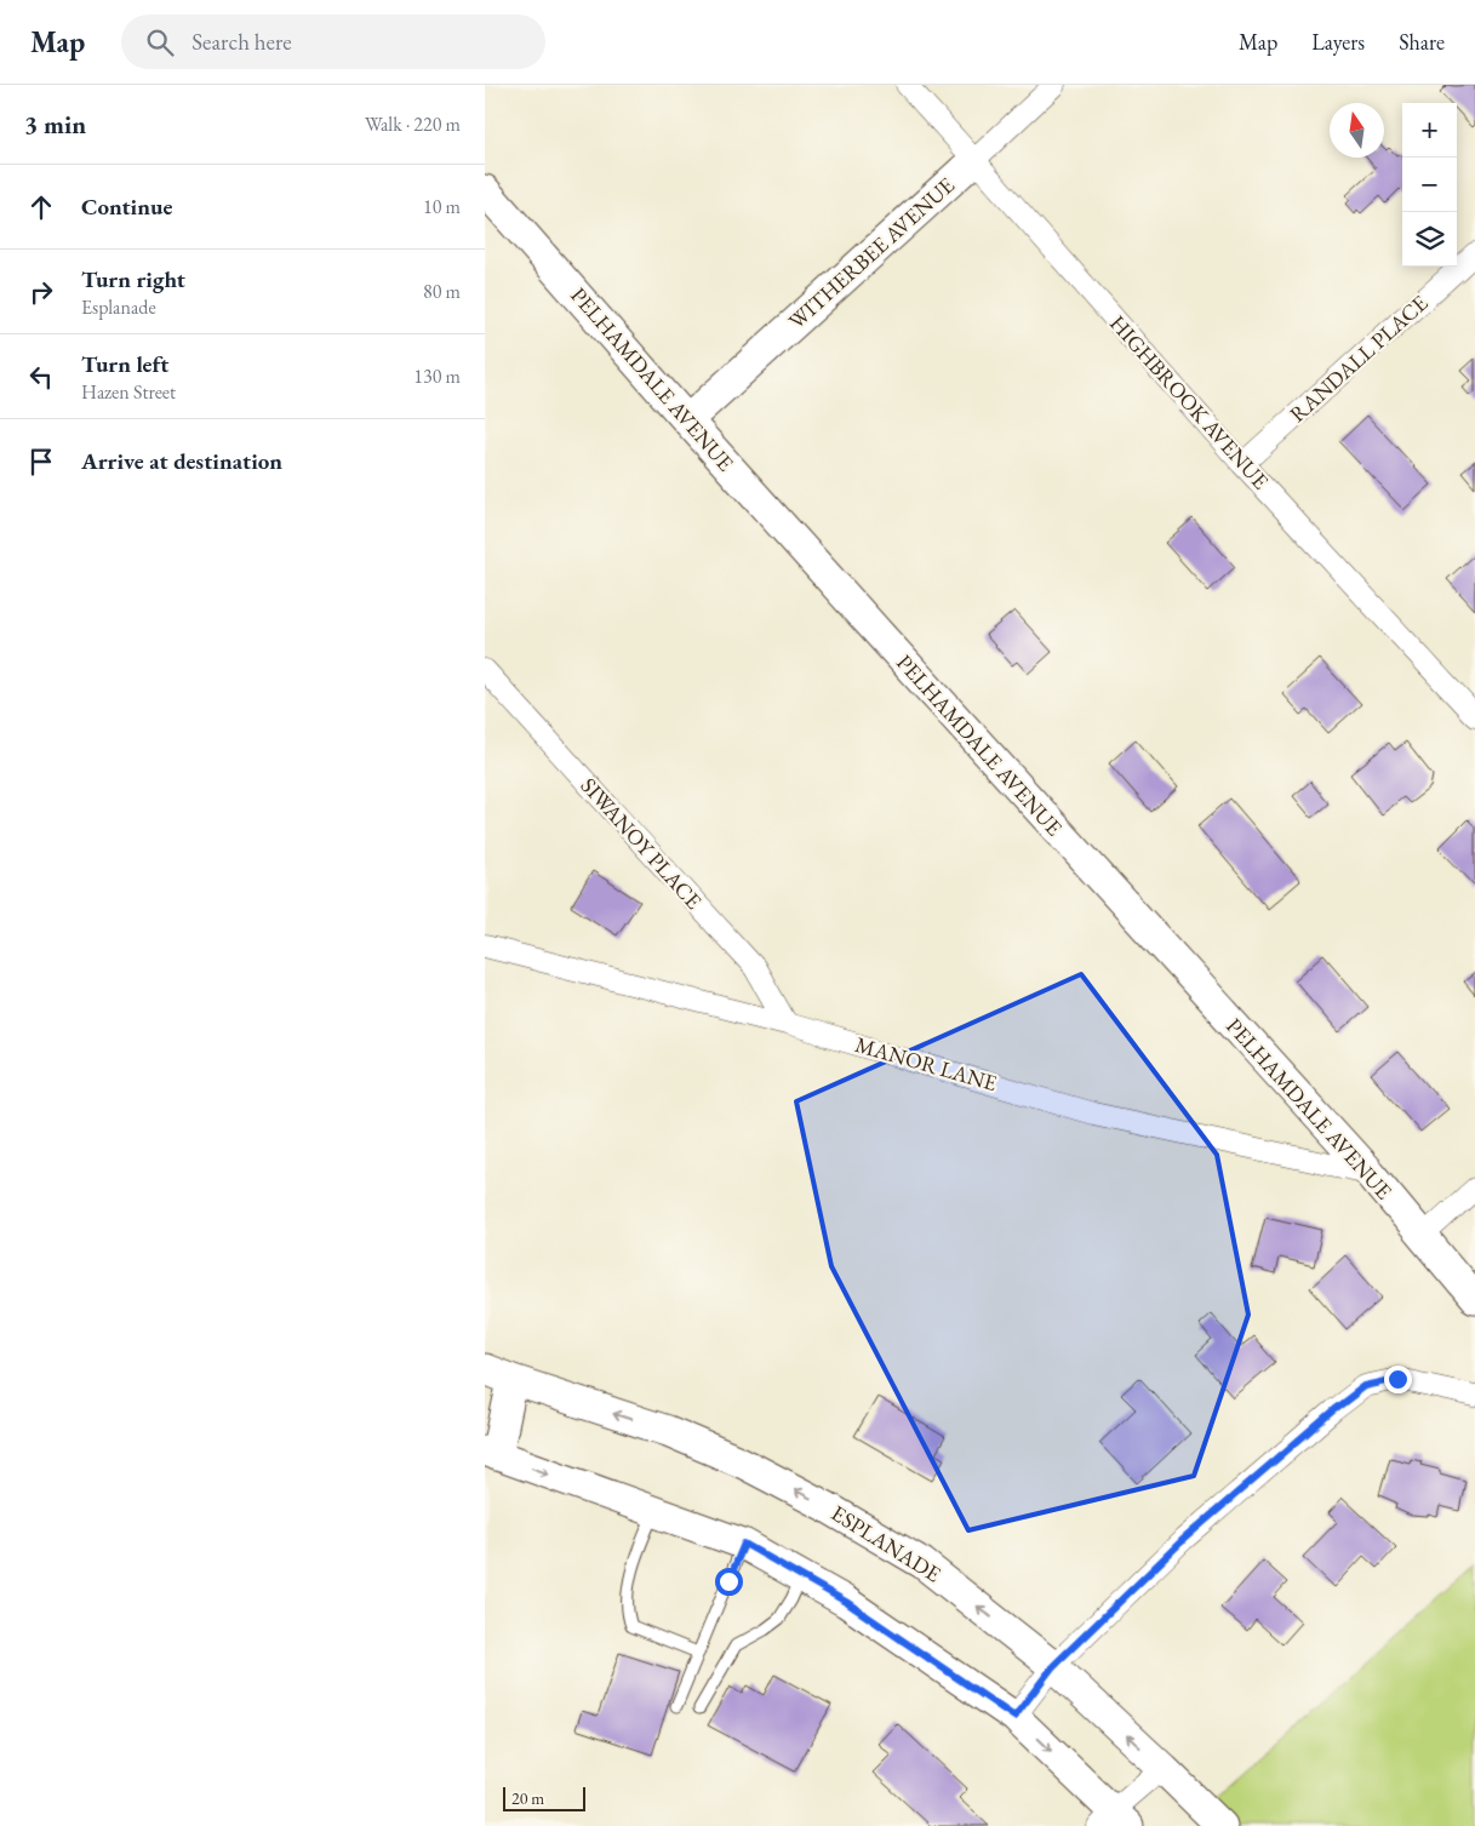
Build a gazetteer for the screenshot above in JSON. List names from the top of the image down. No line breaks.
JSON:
{"streets":{"street":["WITHERBEE AVENUE","RANDALL PLACE","PELHAMDALE AVENUE","HIGHBROOK AVENUE","SIWANOY PLACE","MANOR LANE","ESPLANADE"]},"crossings":[["WITHERBEE AVENUE","PELHAMDALE AVENUE"],["WITHERBEE AVENUE","HIGHBROOK AVENUE"],["RANDALL PLACE","HIGHBROOK AVENUE"],["PELHAMDALE AVENUE","MANOR LANE"],["SIWANOY PLACE","MANOR LANE"]],"scale_bar":"20 m","north":"top","page":{"header":"Map","search":"Search here","nav":["Map","Layers","Share"],"heading":["3 min","Walk · 220 m"],"map_buttons":["+","−"],"list":[["Continue","10 m"],["Turn right","Esplanade","80 m"],["Turn left","Hazen Street","130 m"],"Arrive at destination"],"scale":"20 m"}}
